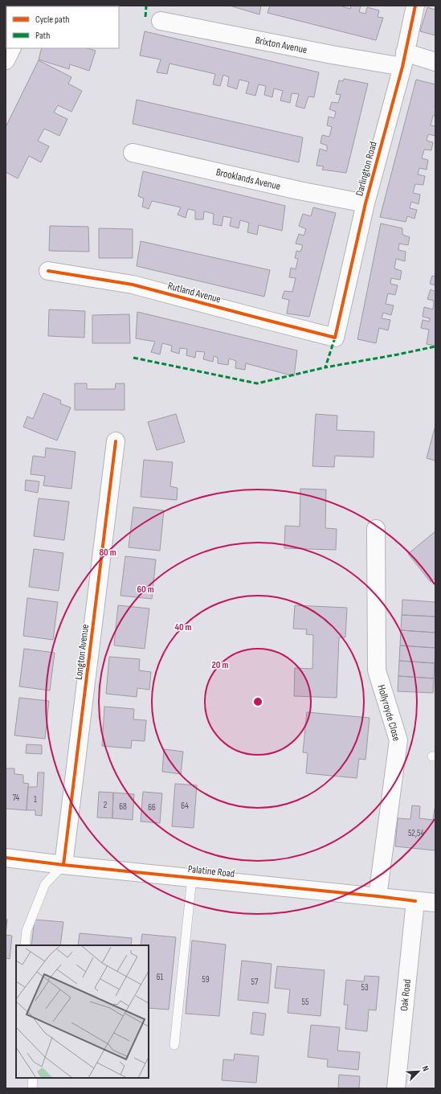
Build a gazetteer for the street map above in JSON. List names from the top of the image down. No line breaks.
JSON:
{"streets":{"street":["Brixton Avenue","Darlington Road","Brooklands Avenue","Rutland Avenue","Longton Avenue","Hollyroyde Close","Palatine Road","Oak Road"]},"crossings":[["Brixton Avenue","Darlington Road"],["Darlington Road","Brooklands Avenue"],["Darlington Road","Rutland Avenue"],["Longton Avenue","Palatine Road"],["Hollyroyde Close","Palatine Road"],["Palatine Road","Oak Road"]],"house_numbers":["74","1","2","64","68","66","52,54","61","59","57","53","55"],"legend":["Cycle path","Path"],"north":"top right","rings":["80 m","60 m","40 m","20 m"]}
